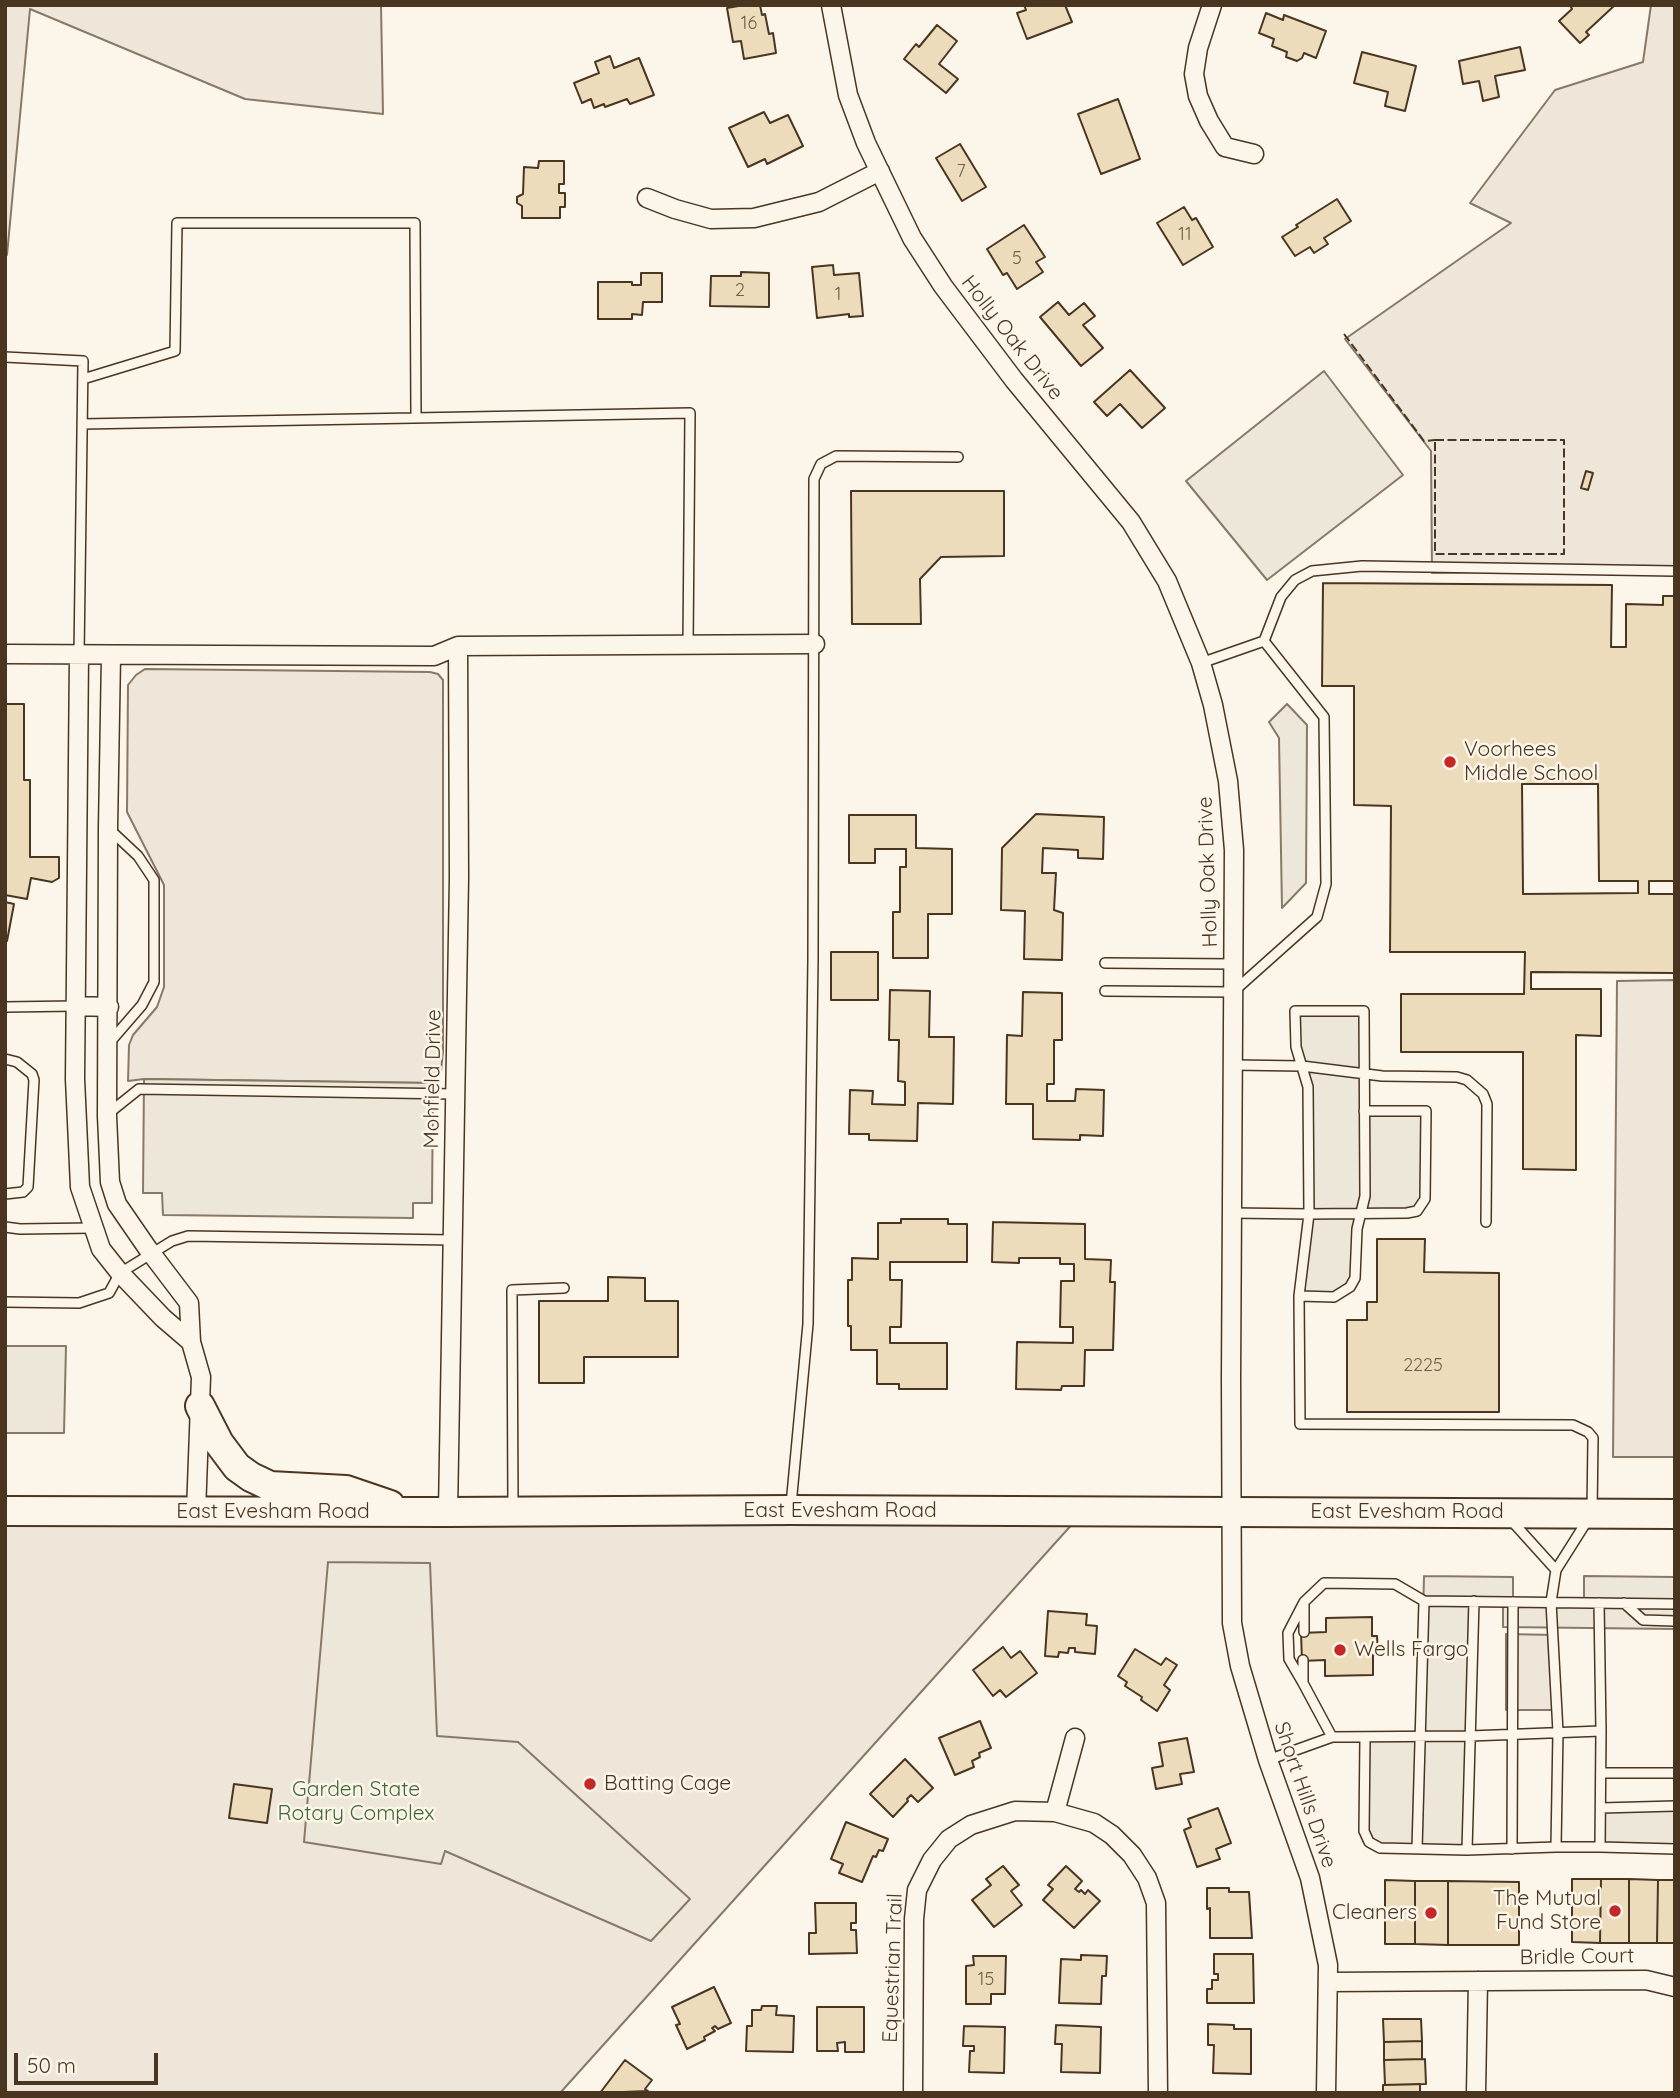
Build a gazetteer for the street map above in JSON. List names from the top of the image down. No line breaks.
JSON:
{"streets":{"main road":["East Evesham Road"],"street":["Holly Oak Drive","Mohfield Drive","Short Hills Drive","Bridle Court","Equestrian Trail"]},"crossings":[["Holly Oak Drive","East Evesham Road"],["Holly Oak Drive","Short Hills Drive"],["Mohfield Drive","East Evesham Road"],["East Evesham Road","Short Hills Drive"],["Short Hills Drive","Bridle Court"]],"parks":["Garden State Rotary Complex"],"places":["Voorhees Middle School","Wells Fargo","Batting Cage","The Mutual Fund Store","Cleaners"],"house_numbers":["16","7","11","5","2","1","2225","15"],"scale_bar":"50 m"}
